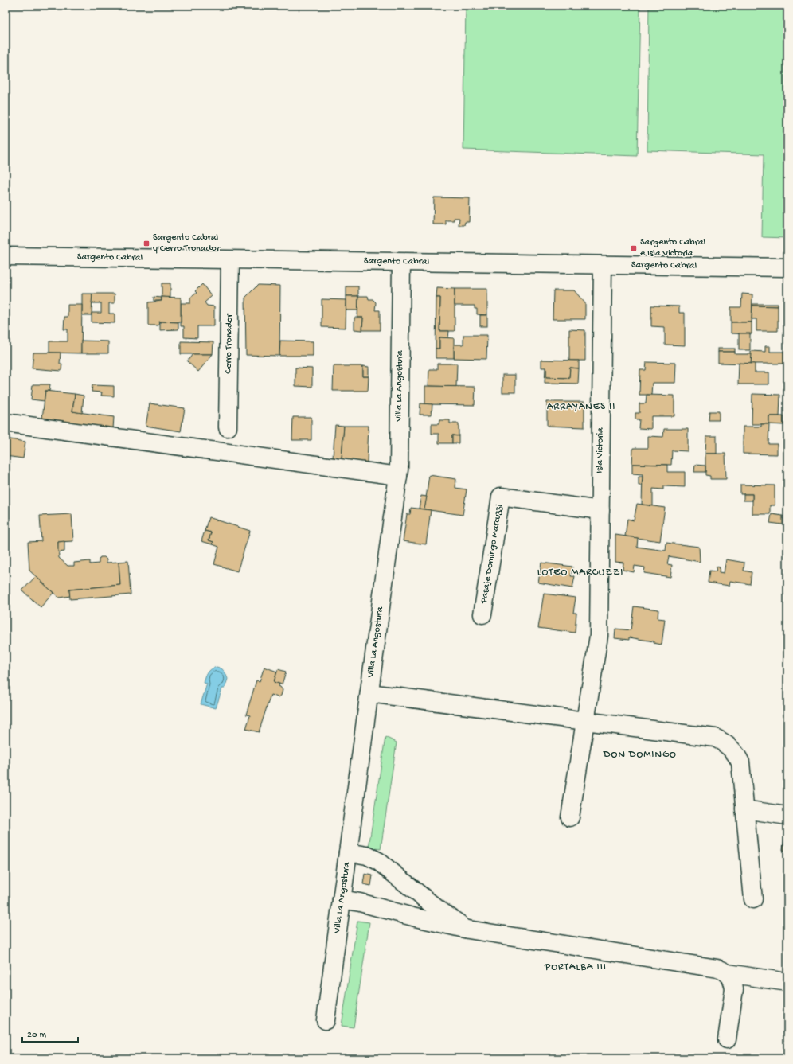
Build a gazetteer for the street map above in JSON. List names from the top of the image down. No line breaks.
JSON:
{"streets":{"street":["Sargento Cabral","Cerro Tronador","Villa La Angostura","Isla Victoria","Pasaje Domingo Marcuzzi"]},"crossings":[["Sargento Cabral","Cerro Tronador"],["Sargento Cabral","Villa La Angostura"],["Sargento Cabral","Isla Victoria"],["Isla Victoria","Pasaje Domingo Marcuzzi"]],"districts":["ARRAYANES II","LOTEO MARCUZZI","DON DOMINGO","PORTALBA III"],"places":{"transit":["Sargento Cabral y Cerro Tronador","Sargento Cabral e Isla Victoria"]},"scale_bar":"20 m"}
